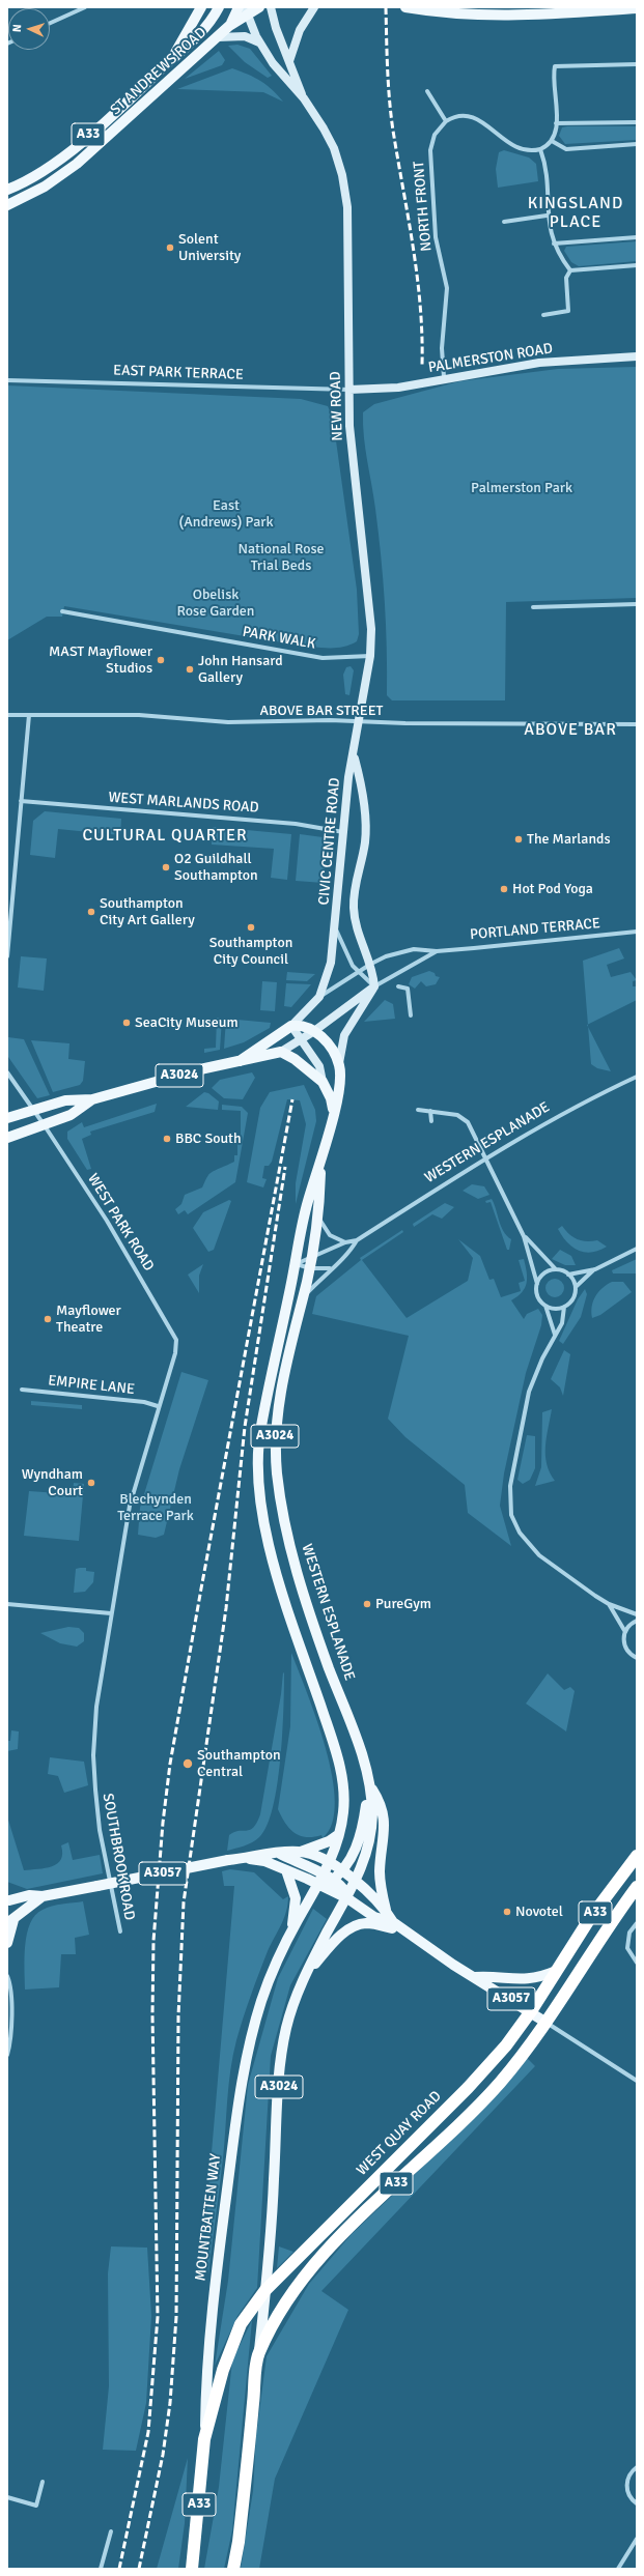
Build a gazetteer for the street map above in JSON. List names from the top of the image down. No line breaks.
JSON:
{"streets":{"highway":["A33","WEST QUAY ROAD","MOUNTBATTEN WAY"],"main road":["ST ANDREWS ROAD","A3024","WESTERN ESPLANADE","A3057"],"street":["NORTH FRONT","PALMERSTON ROAD","EAST PARK TERRACE","NEW ROAD","PARK WALK","ABOVE BAR STREET","WEST MARLANDS ROAD","CIVIC CENTRE ROAD","PORTLAND TERRACE","WEST PARK ROAD","EMPIRE LANE","SOUTHBROOK ROAD"]},"crossings":[["ST ANDREWS ROAD","A33"],["ST ANDREWS ROAD","NEW ROAD"],["A33","NEW ROAD"],["A33","A3024"],["A33","A3057"],["NORTH FRONT","PALMERSTON ROAD"],["PALMERSTON ROAD","EAST PARK TERRACE"],["PALMERSTON ROAD","NEW ROAD"],["EAST PARK TERRACE","NEW ROAD"],["NEW ROAD","PARK WALK"],["NEW ROAD","ABOVE BAR STREET"],["NEW ROAD","CIVIC CENTRE ROAD"],["ABOVE BAR STREET","CIVIC CENTRE ROAD"],["WEST MARLANDS ROAD","CIVIC CENTRE ROAD"],["CIVIC CENTRE ROAD","PORTLAND TERRACE"],["PORTLAND TERRACE","A3024"],["PORTLAND TERRACE","WESTERN ESPLANADE"],["A3024","WESTERN ESPLANADE"],["A3024","WEST PARK ROAD"],["A3024","A3057"],["A3024","WEST QUAY ROAD"],["A3024","MOUNTBATTEN WAY"],["WESTERN ESPLANADE","A3057"],["WEST PARK ROAD","SOUTHBROOK ROAD"],["EMPIRE LANE","SOUTHBROOK ROAD"],["A3057","WEST QUAY ROAD"],["A3057","MOUNTBATTEN WAY"],["WEST QUAY ROAD","MOUNTBATTEN WAY"]],"districts":["KINGSLAND PLACE","ABOVE BAR","CULTURAL QUARTER"],"parks":["Palmerston Park","East (Andrews) Park","National Rose Trial Beds","Obelisk Rose Garden","Blechynden Terrace Park"],"places":["Solent University","MAST Mayflower Studios","John Hansard Gallery","The Marlands","O2 Guildhall Southampton","Hot Pod Yoga","Southampton City Art Gallery","Southampton City Council","SeaCity Museum","BBC South","Mayflower Theatre","Wyndham Court","PureGym","Southampton Central","Novotel"],"north":"left"}
